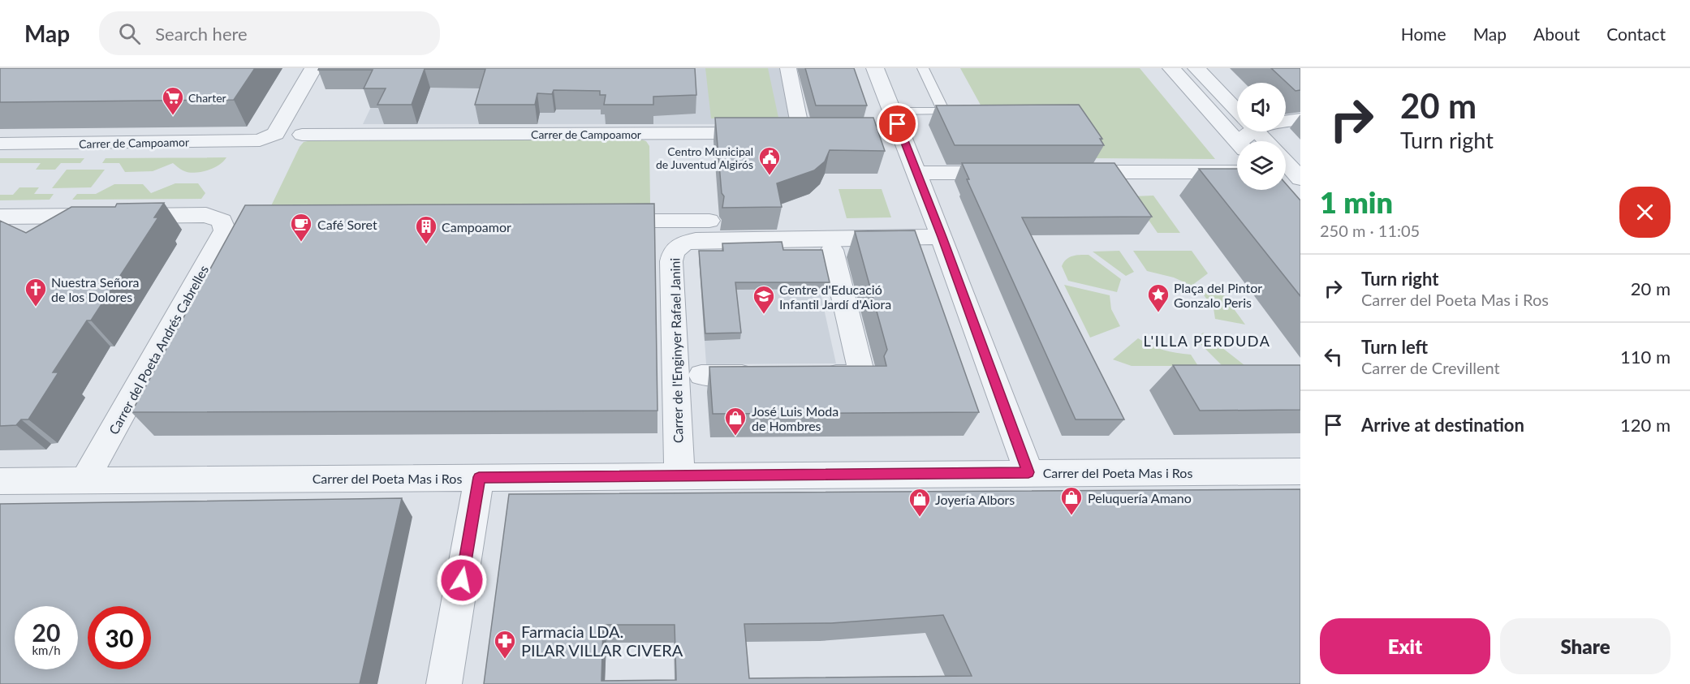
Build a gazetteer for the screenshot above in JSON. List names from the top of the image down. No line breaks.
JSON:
{"streets":{"street":["Carrer de Campoamor","Carrer del Poeta Andrés Cabrelles","Carrer de l'Enginyer Rafael Janini","Carrer del Poeta Mas i Ros"]},"crossings":[["Carrer del Poeta Andrés Cabrelles","Carrer del Poeta Mas i Ros"],["Carrer de l'Enginyer Rafael Janini","Carrer del Poeta Mas i Ros"]],"districts":["L'ILLA PERDUDA"],"places":{"supermarket":["Charter"],"public building":["Centro Municipal de Juventud Algirós"],"cafe":["Café Soret"],"building":["Campoamor"],"church":["Nuestra Señora de los Dolores"],"place":["Plaça del Pintor Gonzalo Peris"],"school or university":["Centre d'Educació Infantil Jardí d'Aiora"],"shop":["José Luis Moda de Hombres","Peluquería Amano","Joyería Albors"],"pharmacy":["Farmacia LDA. PILAR VILLAR CIVERA"]},"page":{"header":"Map","search":"Search here","nav":["Home","Map","About","Contact"],"turn":["20 m","Turn right"],"heading":["1 min","250 m · 11:05"],"list":[{"name":"Turn right","note":"Carrer del Poeta Mas i Ros","value":"20 m"},{"name":"Turn left","note":"Carrer de Crevillent","value":"110 m"},{"name":"Arrive at destination","value":"120 m"}],"speed":"20 km/h","limit":"30","buttons":["Exit","Share"]}}
